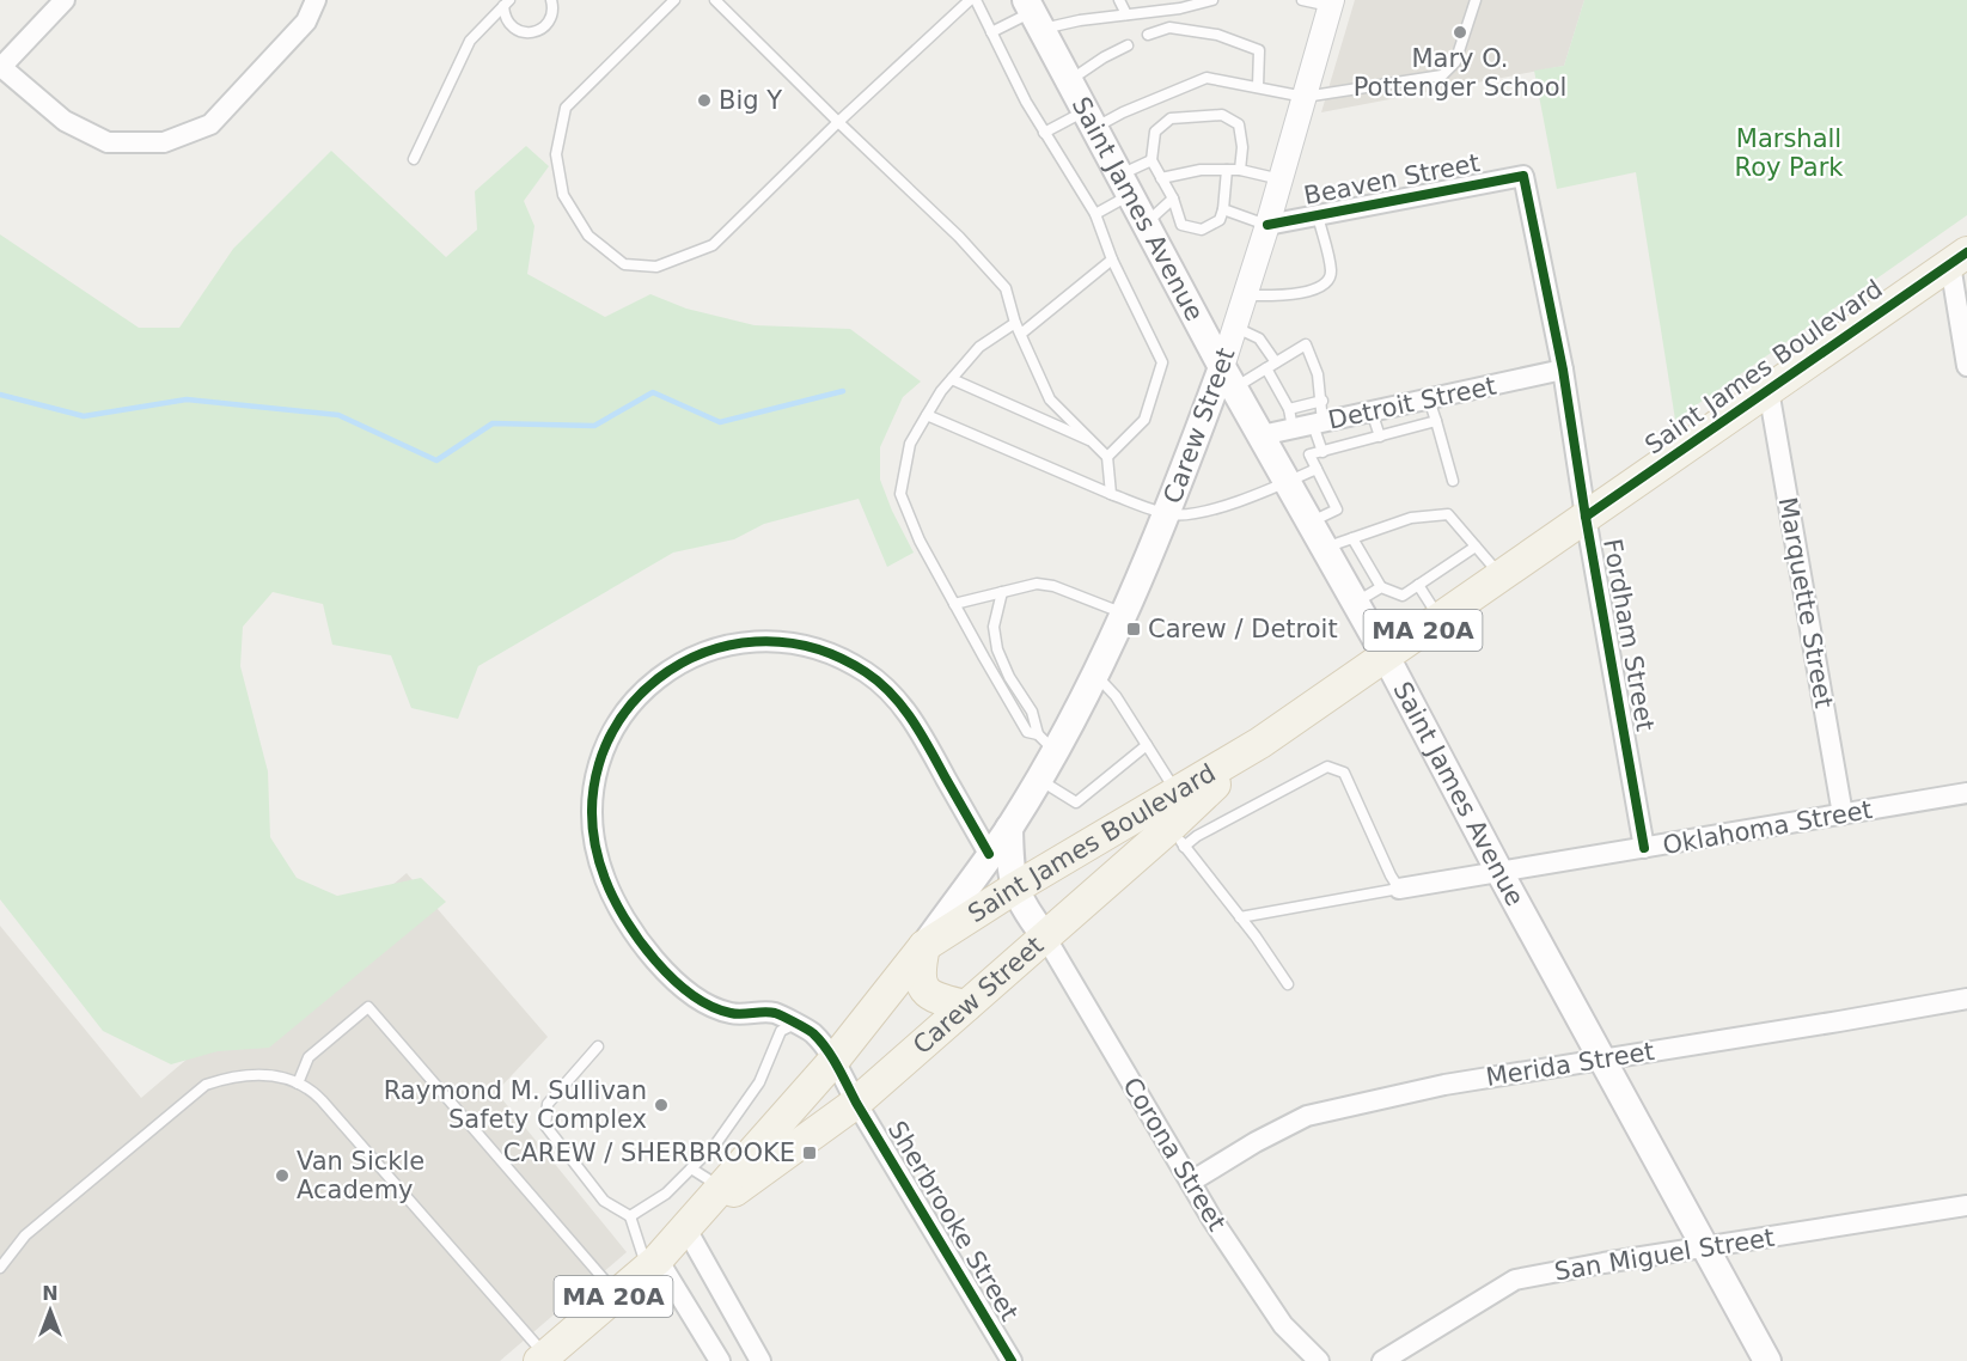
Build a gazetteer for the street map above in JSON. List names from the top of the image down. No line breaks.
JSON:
{"streets":{"main road":["Saint James Avenue","Saint James Boulevard","Carew Street","MA 20A"],"street":["Beaven Street","Detroit Street","Marquette Street","Fordham Street","Oklahoma Street","Merida Street","Corona Street","Sherbrooke Street","San Miguel Street"]},"crossings":[["Beaven Street","Carew Street"],["Beaven Street","Fordham Street"],["Saint James Avenue","Saint James Boulevard"],["Saint James Avenue","Detroit Street"],["Saint James Avenue","Carew Street"],["Saint James Avenue","Oklahoma Street"],["Saint James Avenue","Merida Street"],["Saint James Avenue","San Miguel Street"],["Saint James Boulevard","Carew Street"],["Saint James Boulevard","Marquette Street"],["Saint James Boulevard","Fordham Street"],["Saint James Boulevard","Corona Street"],["Detroit Street","Fordham Street"],["Carew Street","Corona Street"],["Carew Street","Sherbrooke Street"],["Marquette Street","Oklahoma Street"],["Fordham Street","Oklahoma Street"],["Merida Street","Corona Street"]],"parks":["Marshall Roy Park"],"places":{"other":["Mary O. Pottenger School","Big Y","Raymond M. Sullivan Safety Complex","Van Sickle Academy"],"transit":["Carew / Detroit","CAREW / SHERBROOKE"]},"north":"top"}
